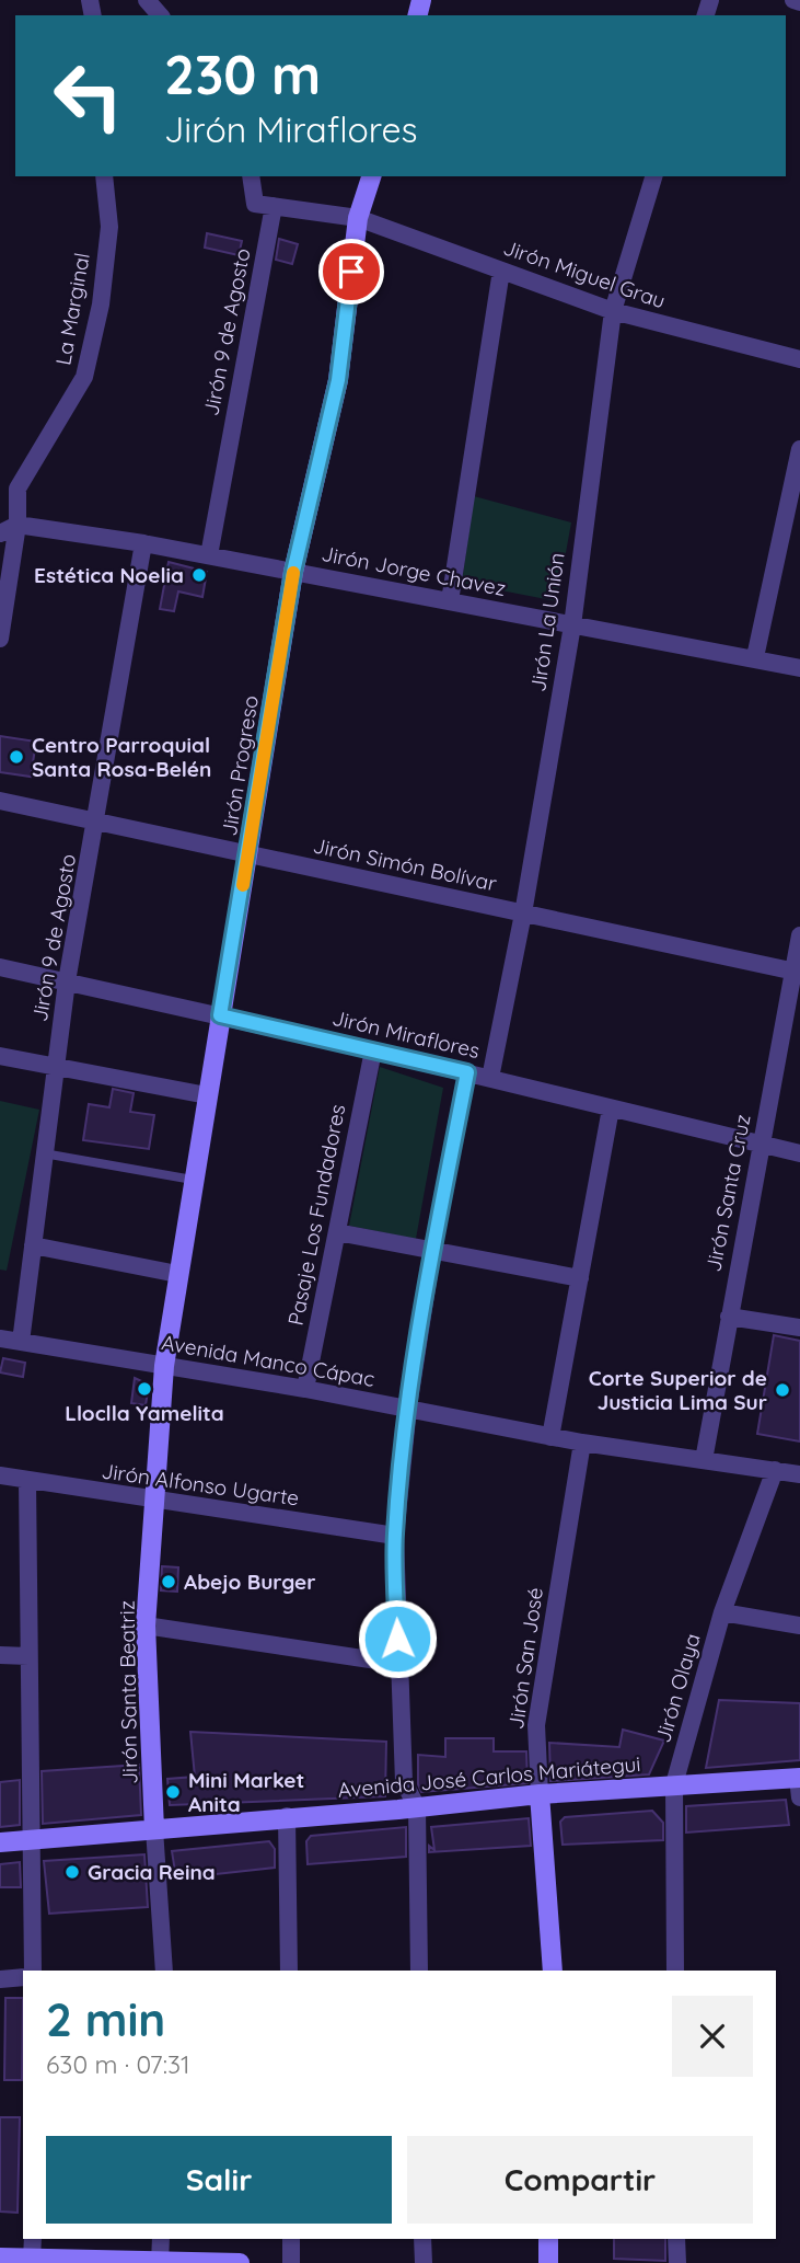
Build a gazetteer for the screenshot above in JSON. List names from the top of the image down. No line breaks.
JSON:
{"streets":{"street":["Jirón Miguel Grau","La Marginal","Jirón 9 de Agosto","Jirón Jorge Chavez","Jirón La Unión","Jirón Progreso","Jirón Simón Bolívar","Jirón Miraflores","Jirón Santa Cruz","Pasaje Los Fundadores","Avenida Manco Cápac","Jirón Alfonso Ugarte","Jirón San José","Jirón Olaya","Jirón Santa Beatriz","Avenida José Carlos Mariátegui"]},"crossings":[["Jirón Miguel Grau","Jirón 9 de Agosto"],["Jirón Miguel Grau","Jirón La Unión"],["Jirón Miguel Grau","Jirón Progreso"],["La Marginal","Jirón Jorge Chavez"],["Jirón 9 de Agosto","Jirón Jorge Chavez"],["Jirón 9 de Agosto","Jirón Simón Bolívar"],["Jirón 9 de Agosto","Jirón Miraflores"],["Jirón 9 de Agosto","Avenida Manco Cápac"],["Jirón Jorge Chavez","Jirón La Unión"],["Jirón Jorge Chavez","Jirón Progreso"],["Jirón La Unión","Jirón Simón Bolívar"],["Jirón La Unión","Jirón Miraflores"],["Jirón Progreso","Jirón Simón Bolívar"],["Jirón Progreso","Jirón Miraflores"],["Jirón Progreso","Avenida Manco Cápac"],["Jirón Progreso","Jirón Santa Beatriz"],["Jirón Simón Bolívar","Jirón Santa Cruz"],["Jirón Miraflores","Jirón Santa Cruz"],["Jirón Miraflores","Pasaje Los Fundadores"],["Jirón Santa Cruz","Avenida Manco Cápac"],["Pasaje Los Fundadores","Avenida Manco Cápac"],["Avenida Manco Cápac","Jirón San José"],["Avenida Manco Cápac","Jirón Olaya"],["Avenida Manco Cápac","Jirón Santa Beatriz"],["Jirón Alfonso Ugarte","Jirón Santa Beatriz"],["Jirón San José","Avenida José Carlos Mariátegui"],["Jirón Olaya","Avenida José Carlos Mariátegui"],["Jirón Santa Beatriz","Avenida José Carlos Mariátegui"]],"places":["Estética Noelia","Centro Parroquial Santa Rosa-Belén","Lloclla Yamelita","Corte Superior de Justicia Lima Sur","Abejo Burger","Mini Market Anita","Gracia Reina"],"page":{"turn":["230 m","Jirón Miraflores"],"heading":["2 min","630 m · 07:31"],"buttons":["Salir","Compartir"]}}
